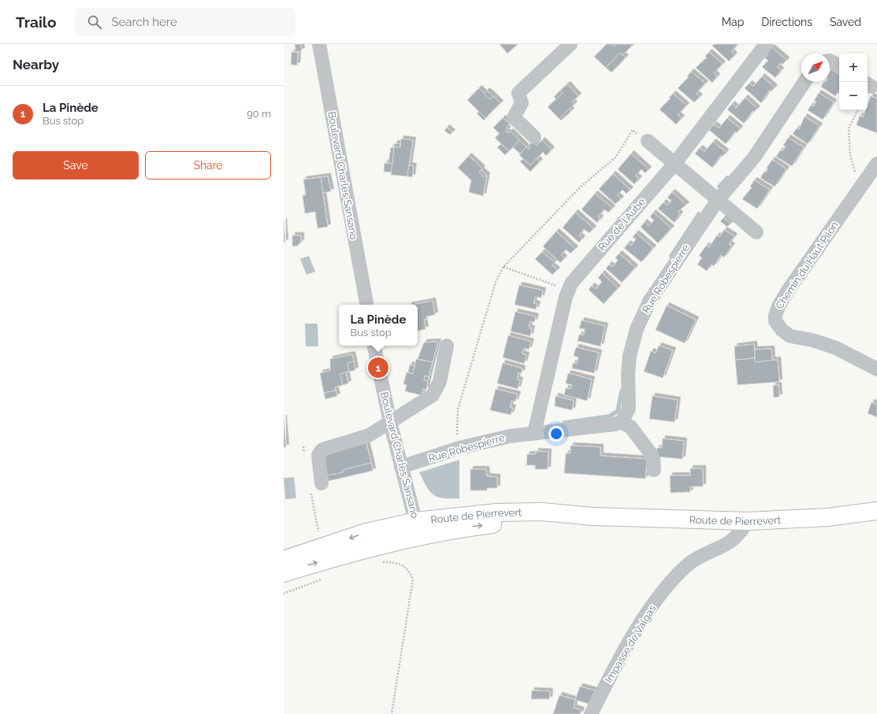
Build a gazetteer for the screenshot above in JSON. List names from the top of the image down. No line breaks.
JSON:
{"streets":{"main road":["Route de Pierrevert"],"street":["Boulevard Charles Sansano","Rue de l'Aube","Chemin du Haut Pilon","Rue Robespierre","Impasse de Valgas"]},"crossings":[["Boulevard Charles Sansano","Rue Robespierre"],["Boulevard Charles Sansano","Route de Pierrevert"],["Rue de l'Aube","Rue Robespierre"],["Route de Pierrevert","Impasse de Valgas"]],"north":"top right","page":{"header":"Trailo","search":"Search here","nav":["Map","Directions","Saved"],"heading":"Nearby","map_buttons":["+","−"],"list":[{"mark":"1","name":"La Pinède","note":"Bus stop","value":"90 m"}],"buttons":["Save","Share"],"popup":["La Pinède","Bus stop"],"pins":"1"}}
